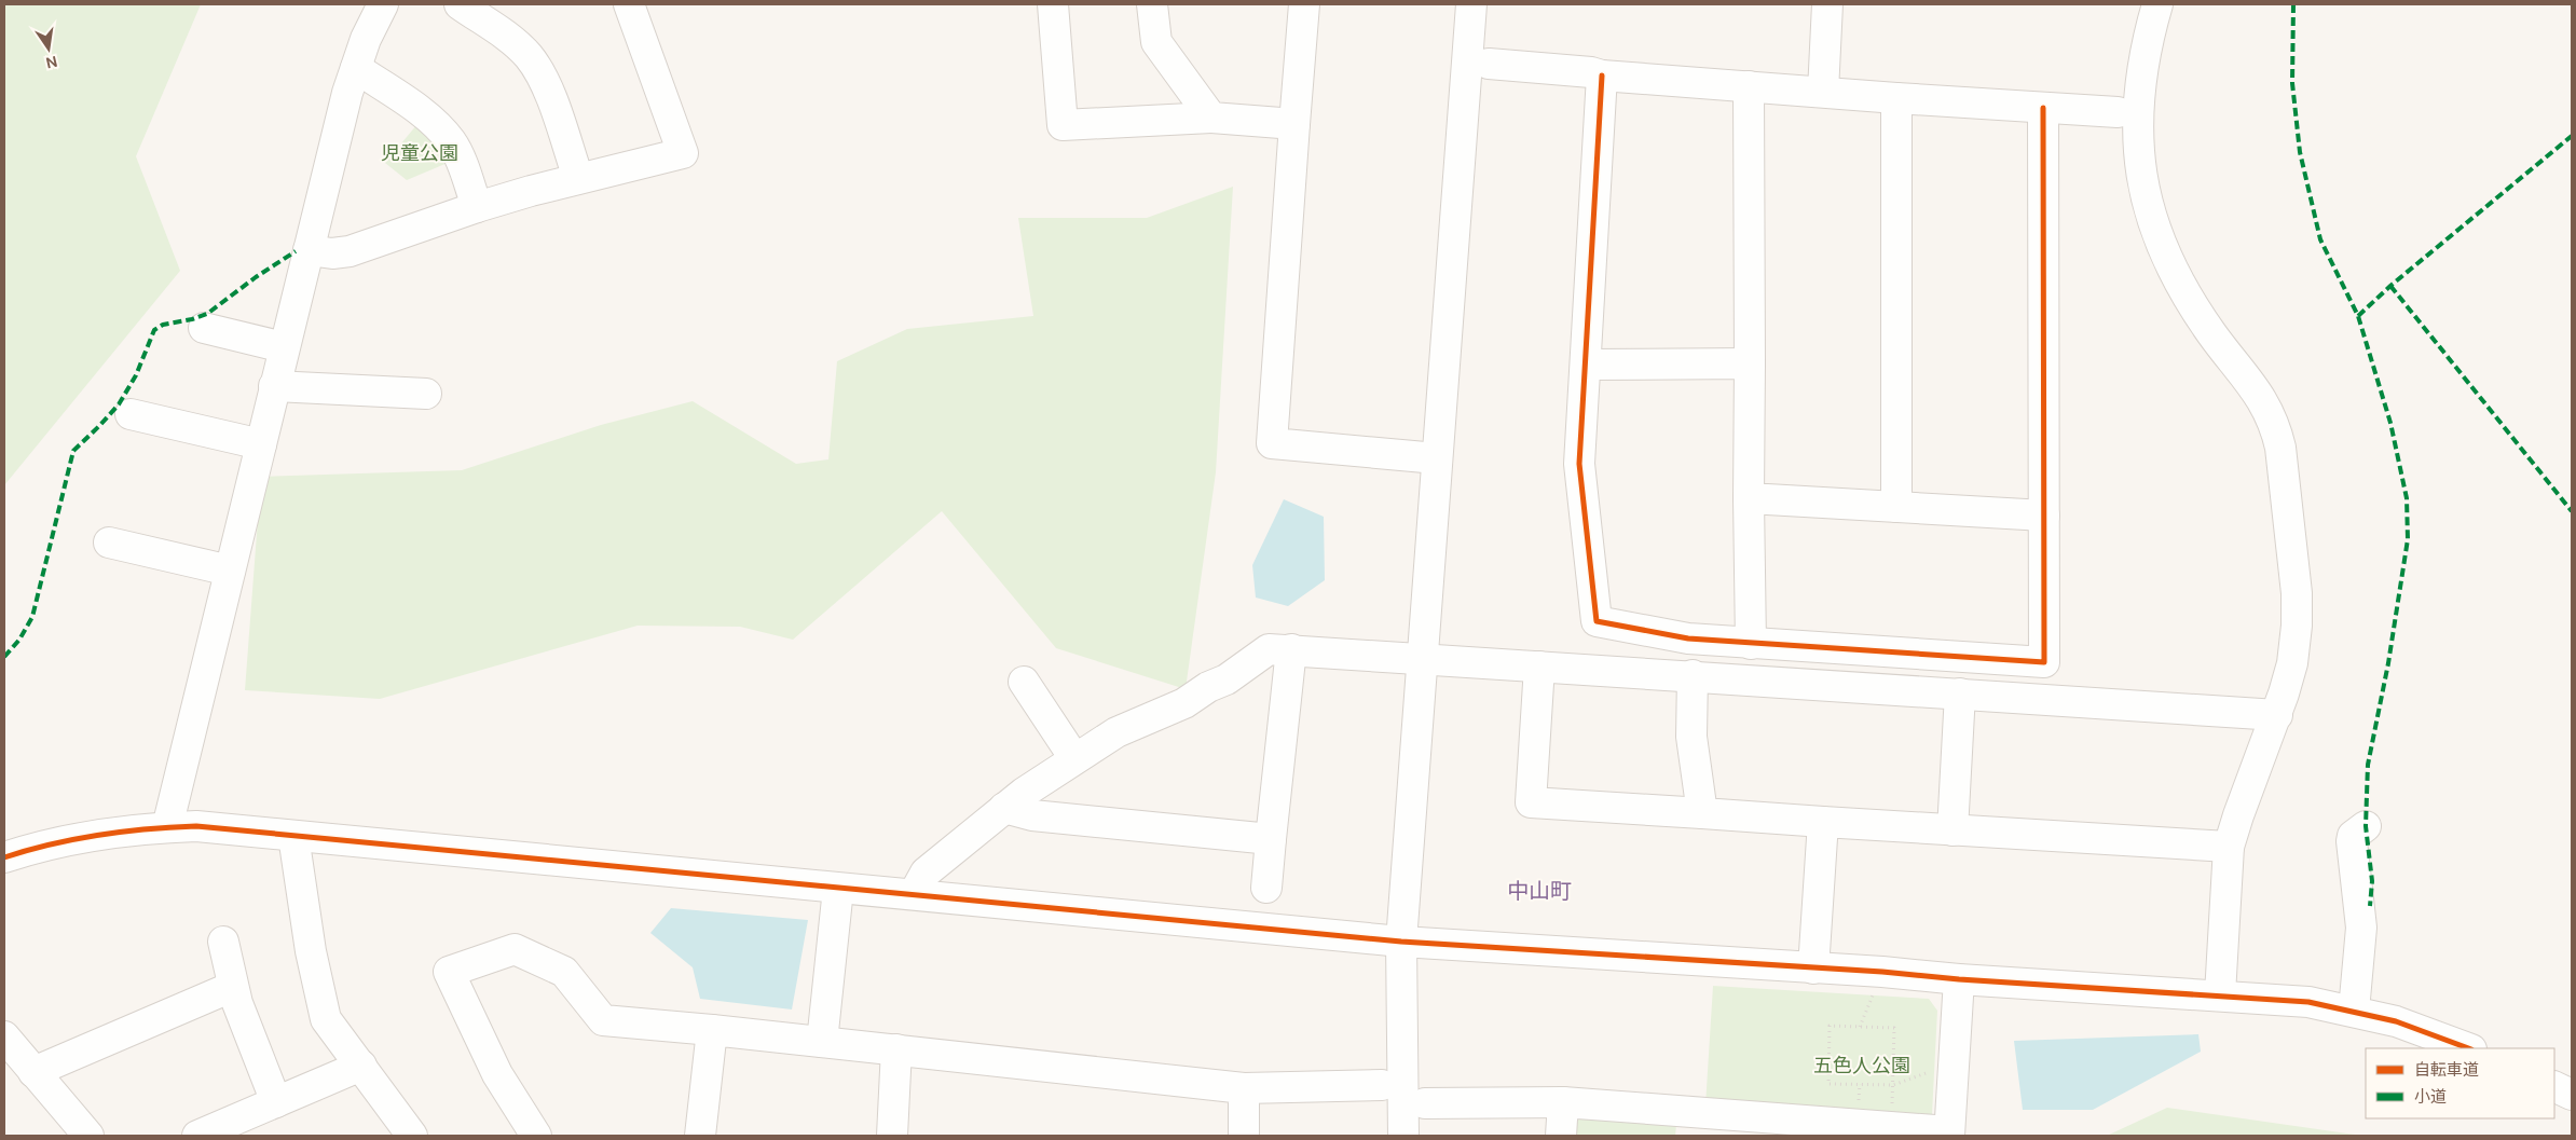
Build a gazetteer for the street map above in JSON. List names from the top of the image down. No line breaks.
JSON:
{"districts":["中山町"],"parks":["児童公園","五色人公園"],"legend":["自転車道","小道"],"north":"bottom"}
